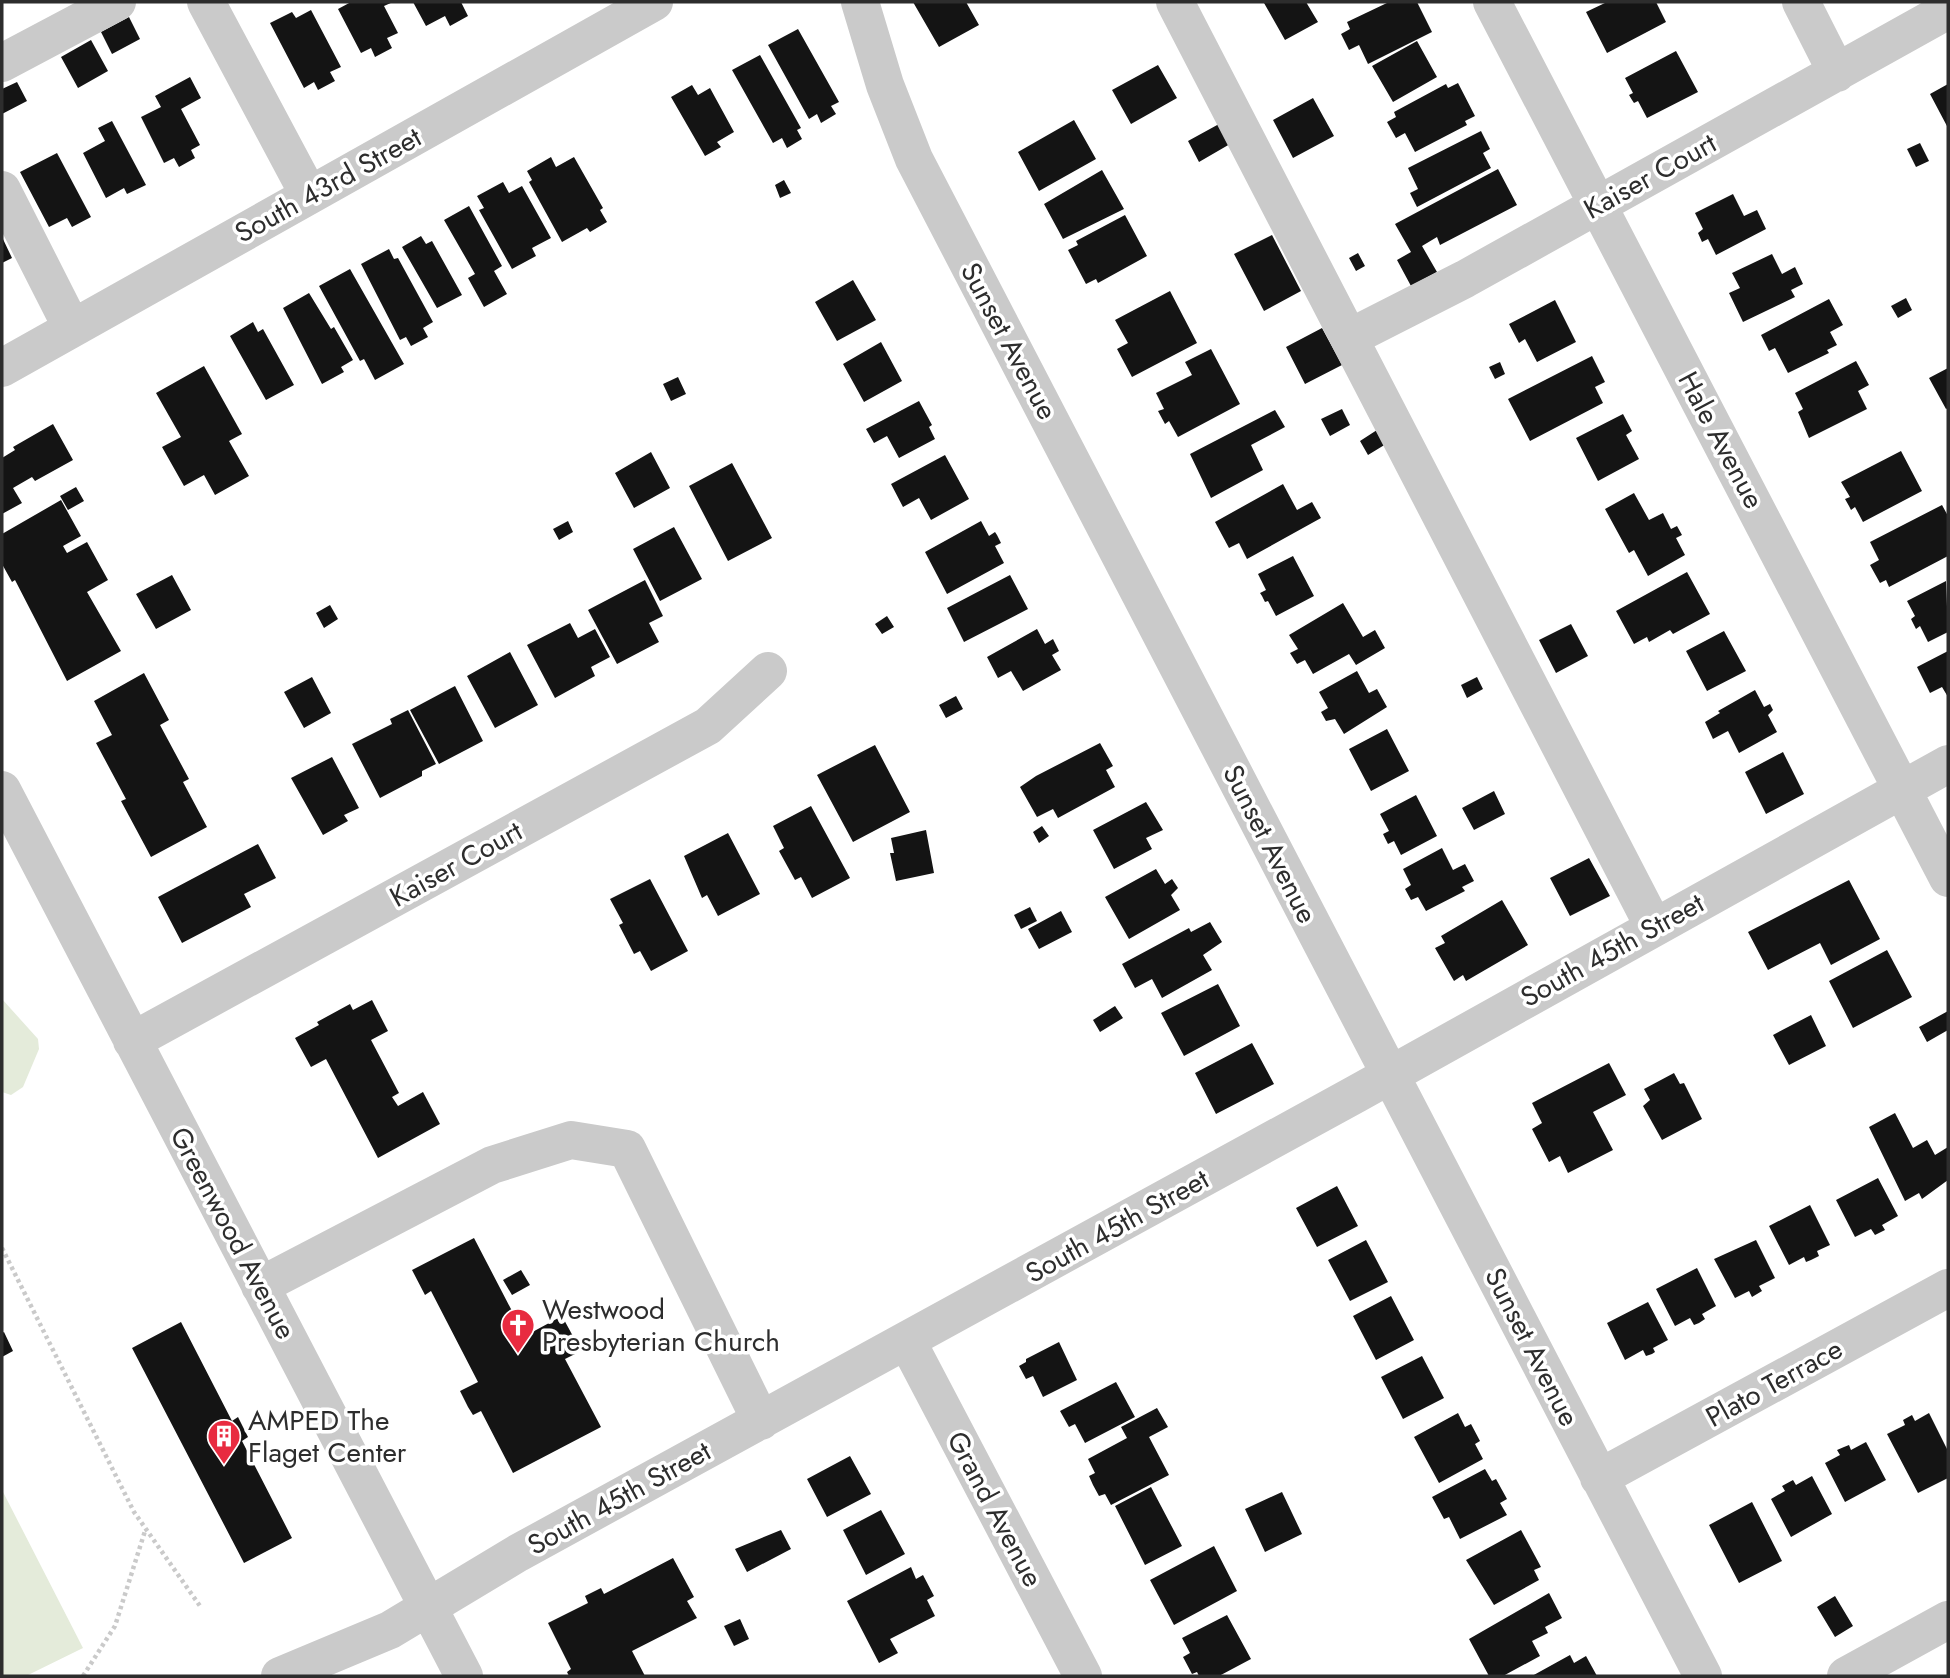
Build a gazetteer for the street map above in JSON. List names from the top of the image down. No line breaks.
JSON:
{"streets":{"street":["Kaiser Court","South 43rd Street","Sunset Avenue","Hale Avenue","South 45th Street","Greenwood Avenue","Plato Terrace","Grand Avenue"]},"crossings":[["Kaiser Court","Hale Avenue"],["Kaiser Court","Greenwood Avenue"],["Sunset Avenue","South 45th Street"],["Sunset Avenue","Plato Terrace"],["Hale Avenue","South 45th Street"],["South 45th Street","Greenwood Avenue"],["South 45th Street","Grand Avenue"]],"places":{"church":["Westwood Presbyterian Church"],"building":["AMPED The Flaget Center"]}}
